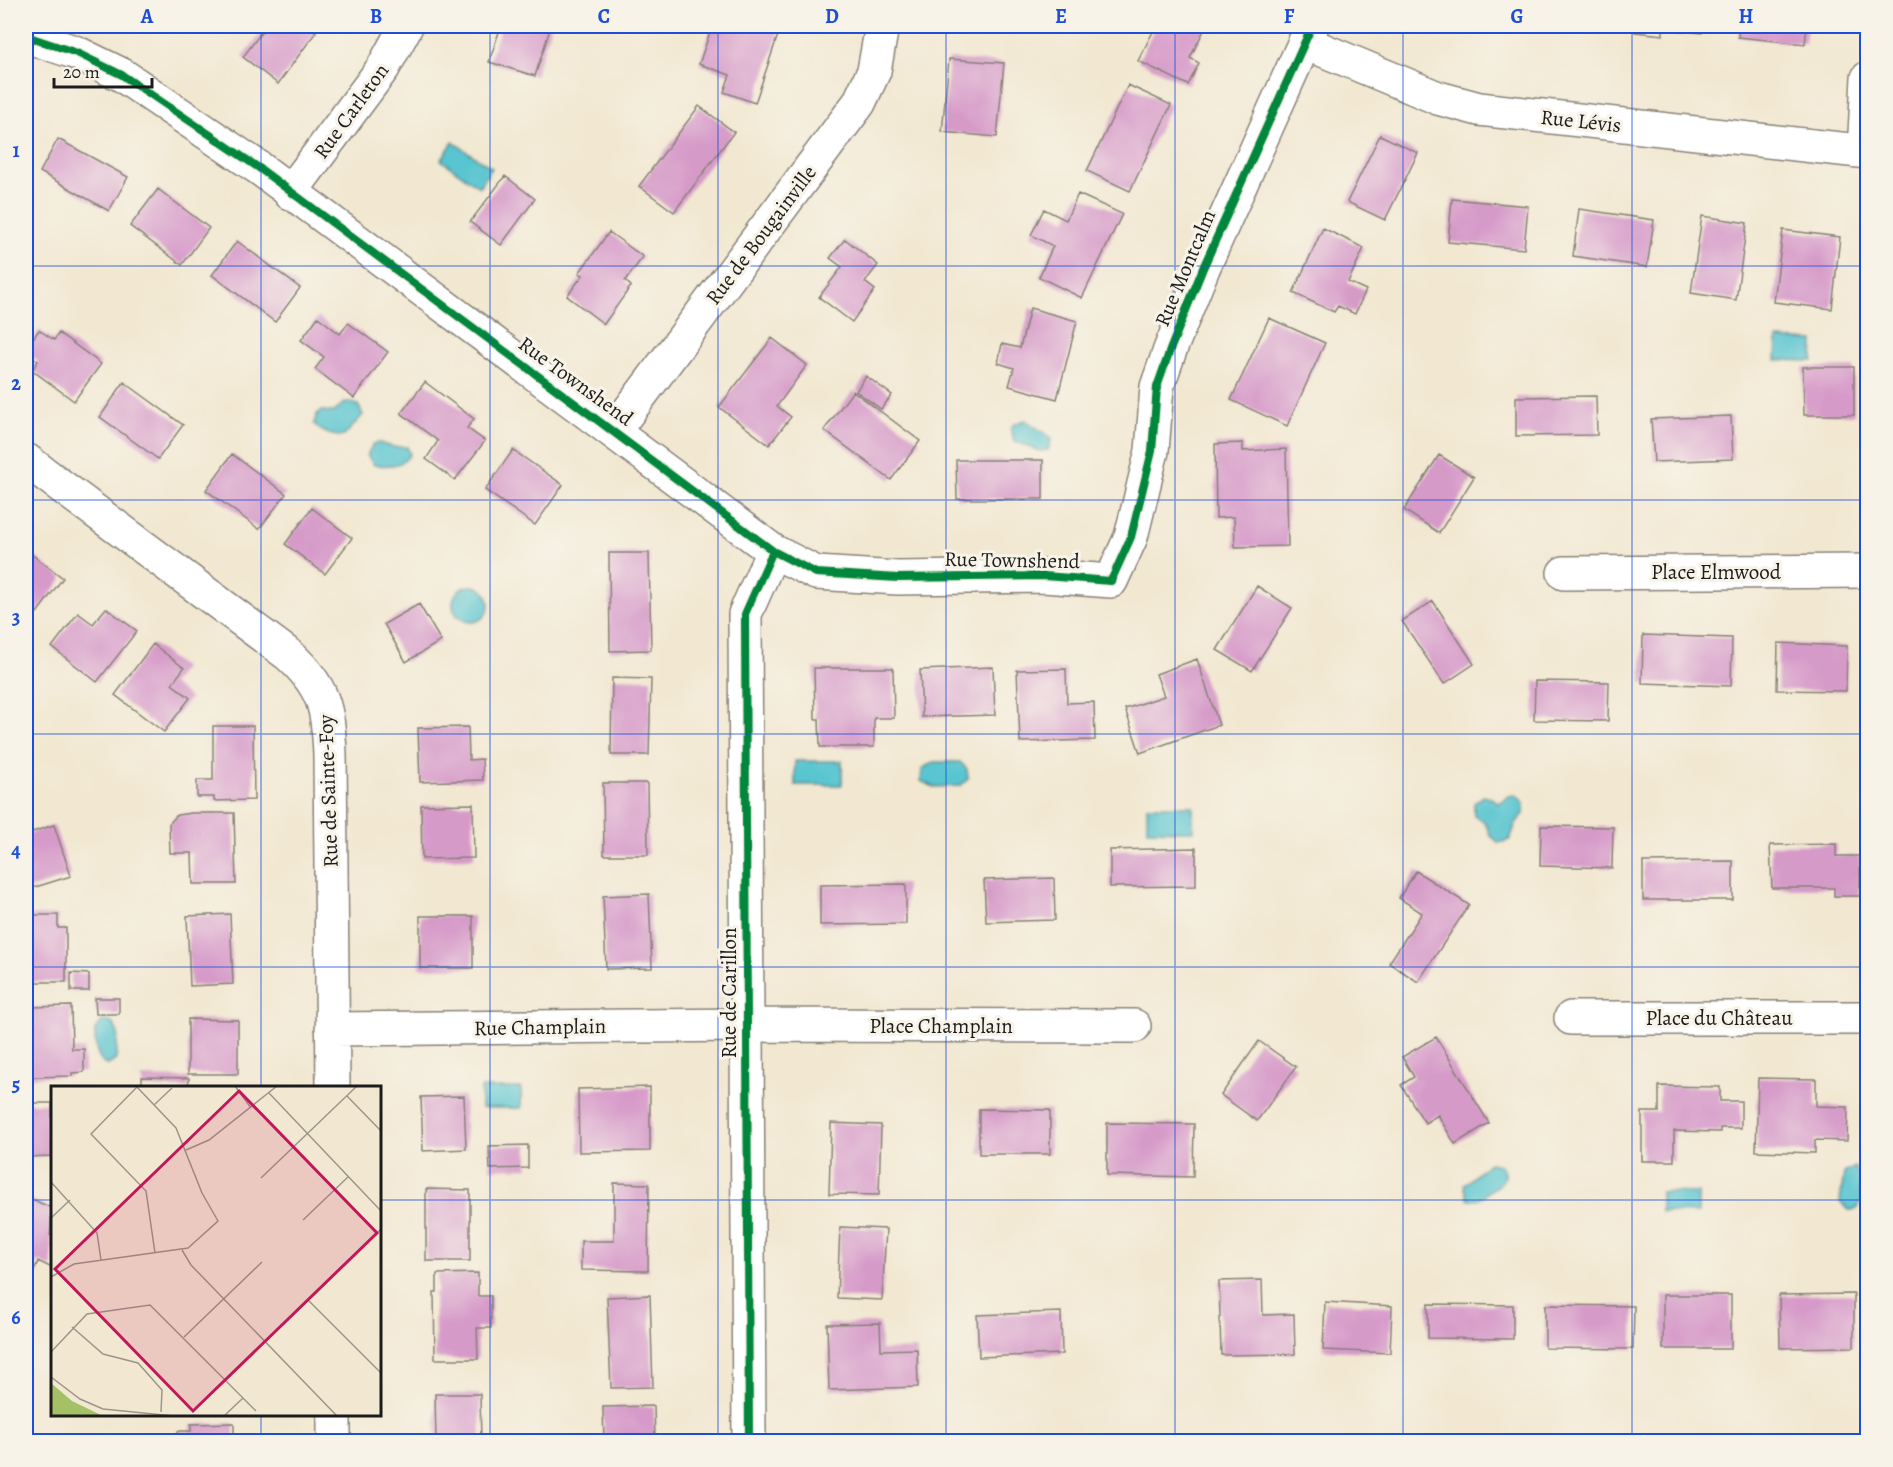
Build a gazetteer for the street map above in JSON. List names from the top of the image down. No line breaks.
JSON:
{"streets":{"street":["Rue Carleton","Rue Lévis","Rue de Bougainville","Rue Montcalm","Rue Townshend","Place Elmwood","Rue de Sainte-Foy","Rue de Carillon","Place du Château","Place Champlain","Rue Champlain"]},"crossings":[["Rue Carleton","Rue Townshend"],["Rue Lévis","Rue Montcalm"],["Rue de Bougainville","Rue Townshend"],["Rue Montcalm","Rue Townshend"],["Rue Townshend","Rue de Carillon"],["Rue de Sainte-Foy","Rue Champlain"],["Rue de Carillon","Place Champlain"],["Rue de Carillon","Rue Champlain"],["Place Champlain","Rue Champlain"]],"scale_bar":"20 m","grid":{"columns":["A","B","C","D","E","F","G","H"],"rows":["1","2","3","4","5","6"]}}
